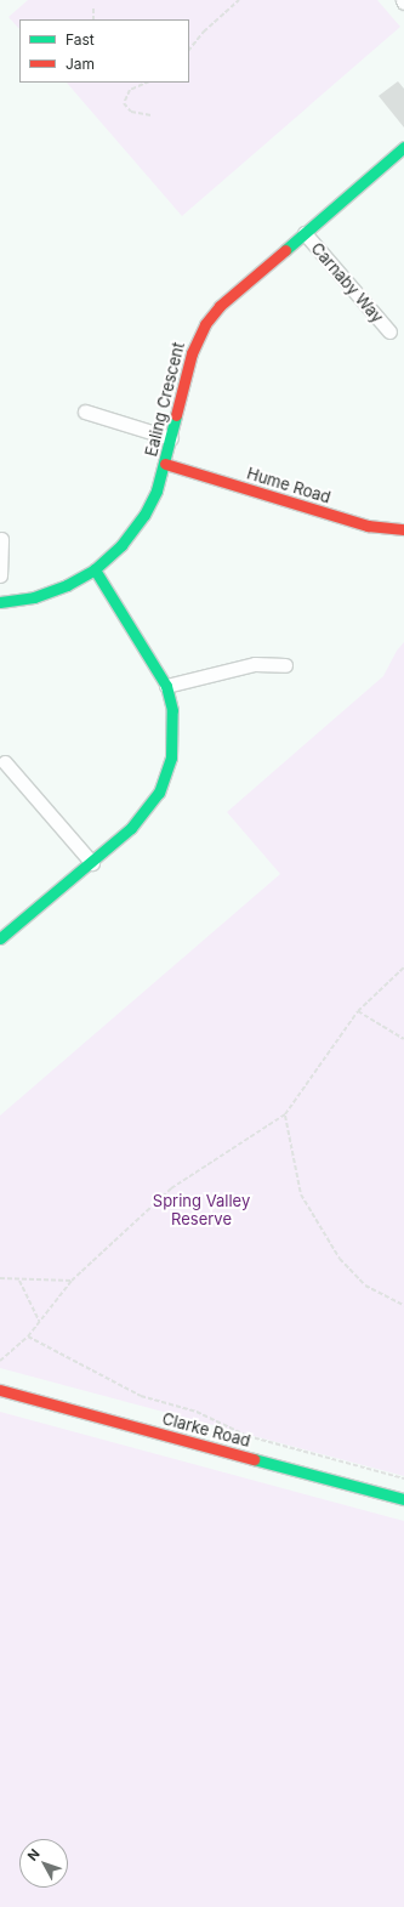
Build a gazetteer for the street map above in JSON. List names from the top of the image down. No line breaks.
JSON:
{"streets":{"street":["Carnaby Way","Ealing Crescent","Hume Road","Clarke Road"]},"crossings":[["Carnaby Way","Ealing Crescent"],["Ealing Crescent","Hume Road"]],"parks":["Spring Valley Reserve"],"legend":["Fast","Jam"],"north":"top left"}
